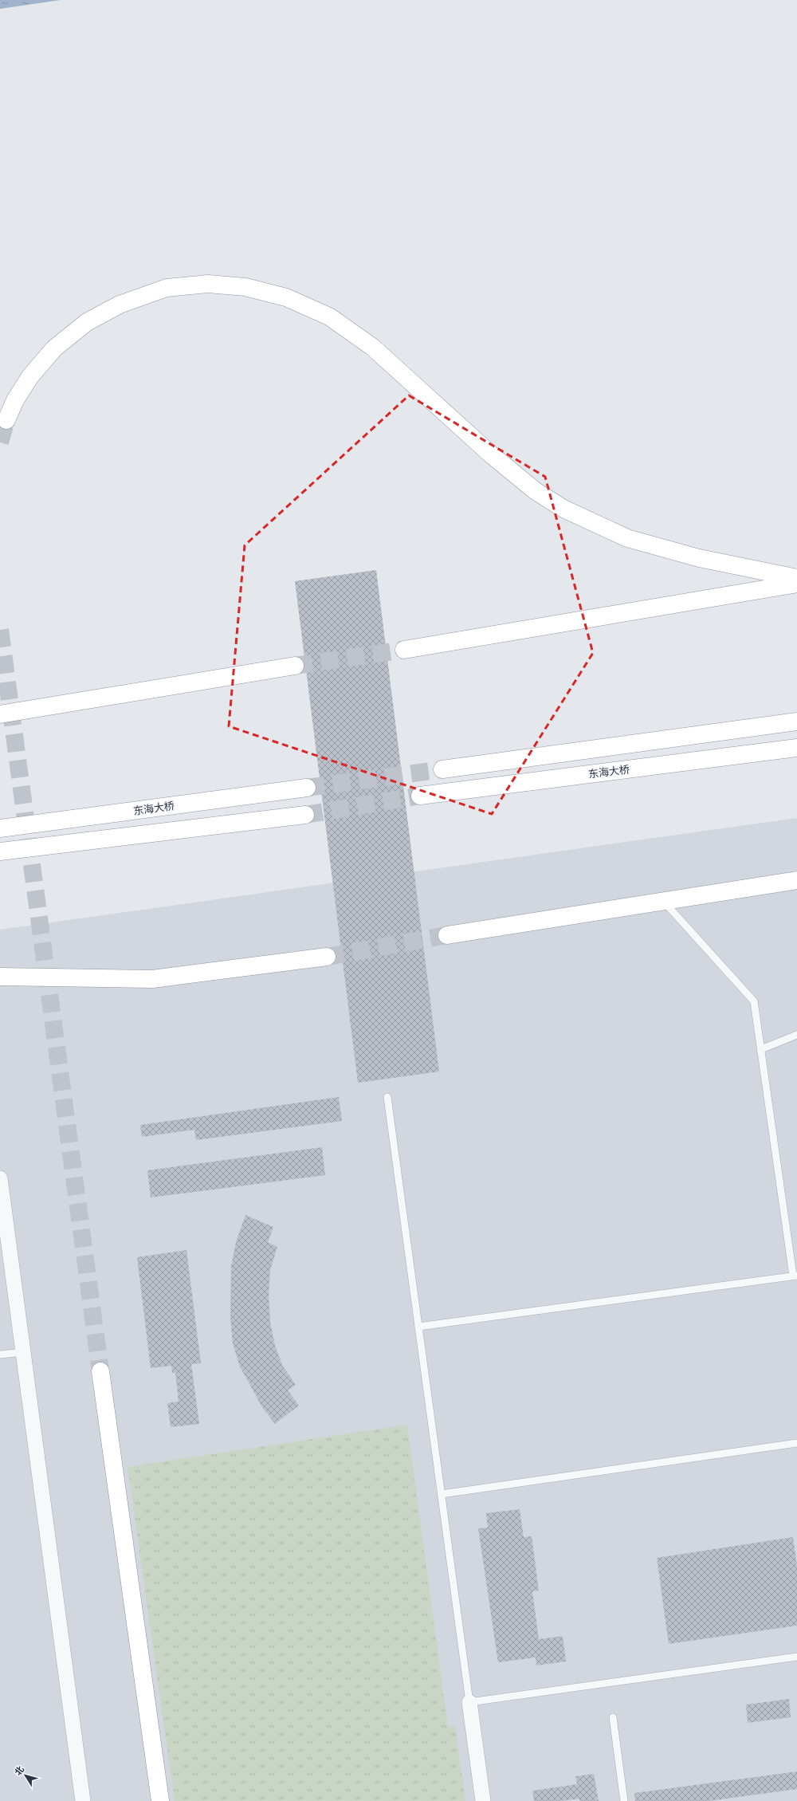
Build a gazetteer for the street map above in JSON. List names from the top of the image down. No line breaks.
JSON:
{"streets":{"highway":["东海大桥"]},"north":"top left"}
